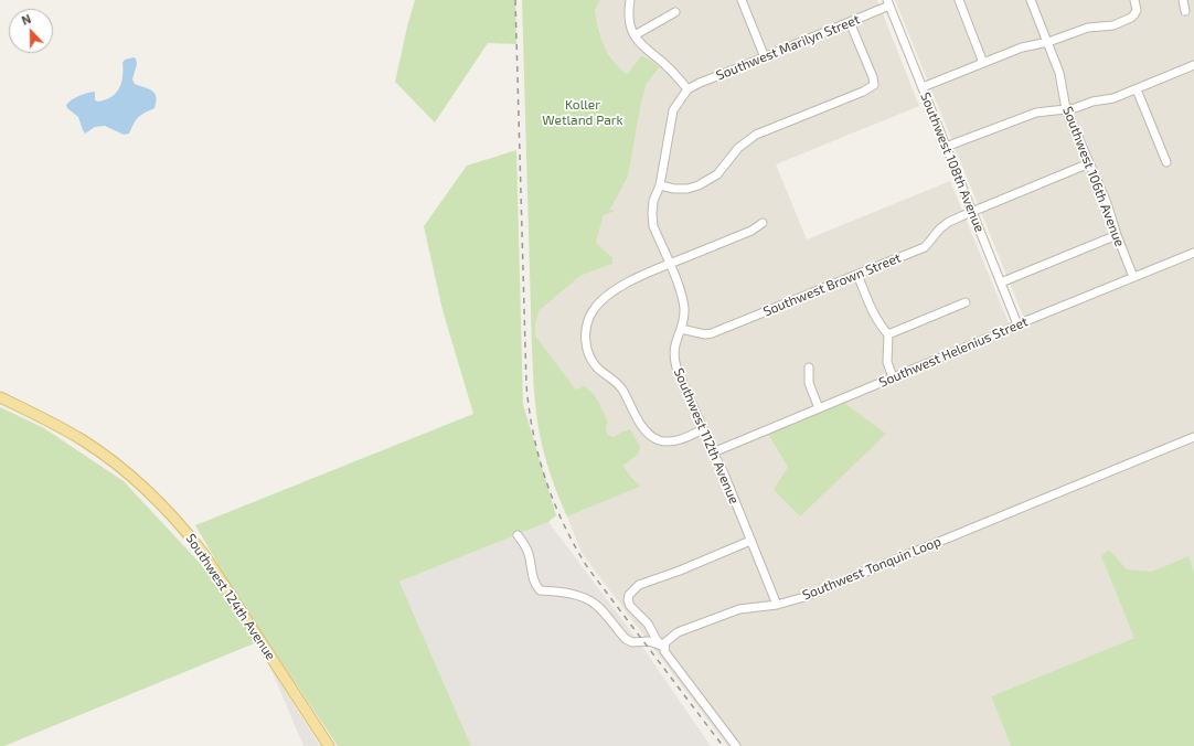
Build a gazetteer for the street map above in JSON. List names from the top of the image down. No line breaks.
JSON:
{"streets":{"main road":["Southwest 124th Avenue"],"street":["Southwest Marilyn Street","Southwest 108th Avenue","Southwest 106th Avenue","Southwest Brown Street","Southwest Helenius Street","Southwest 112th Avenue","Southwest Tonquin Loop"]},"crossings":[["Southwest Marilyn Street","Southwest 108th Avenue"],["Southwest Marilyn Street","Southwest 112th Avenue"],["Southwest 108th Avenue","Southwest Brown Street"],["Southwest 108th Avenue","Southwest Helenius Street"],["Southwest 106th Avenue","Southwest Brown Street"],["Southwest 106th Avenue","Southwest Helenius Street"],["Southwest Brown Street","Southwest 112th Avenue"],["Southwest Helenius Street","Southwest 112th Avenue"],["Southwest 112th Avenue","Southwest Tonquin Loop"]],"parks":["Koller Wetland Park"],"north":"top"}
